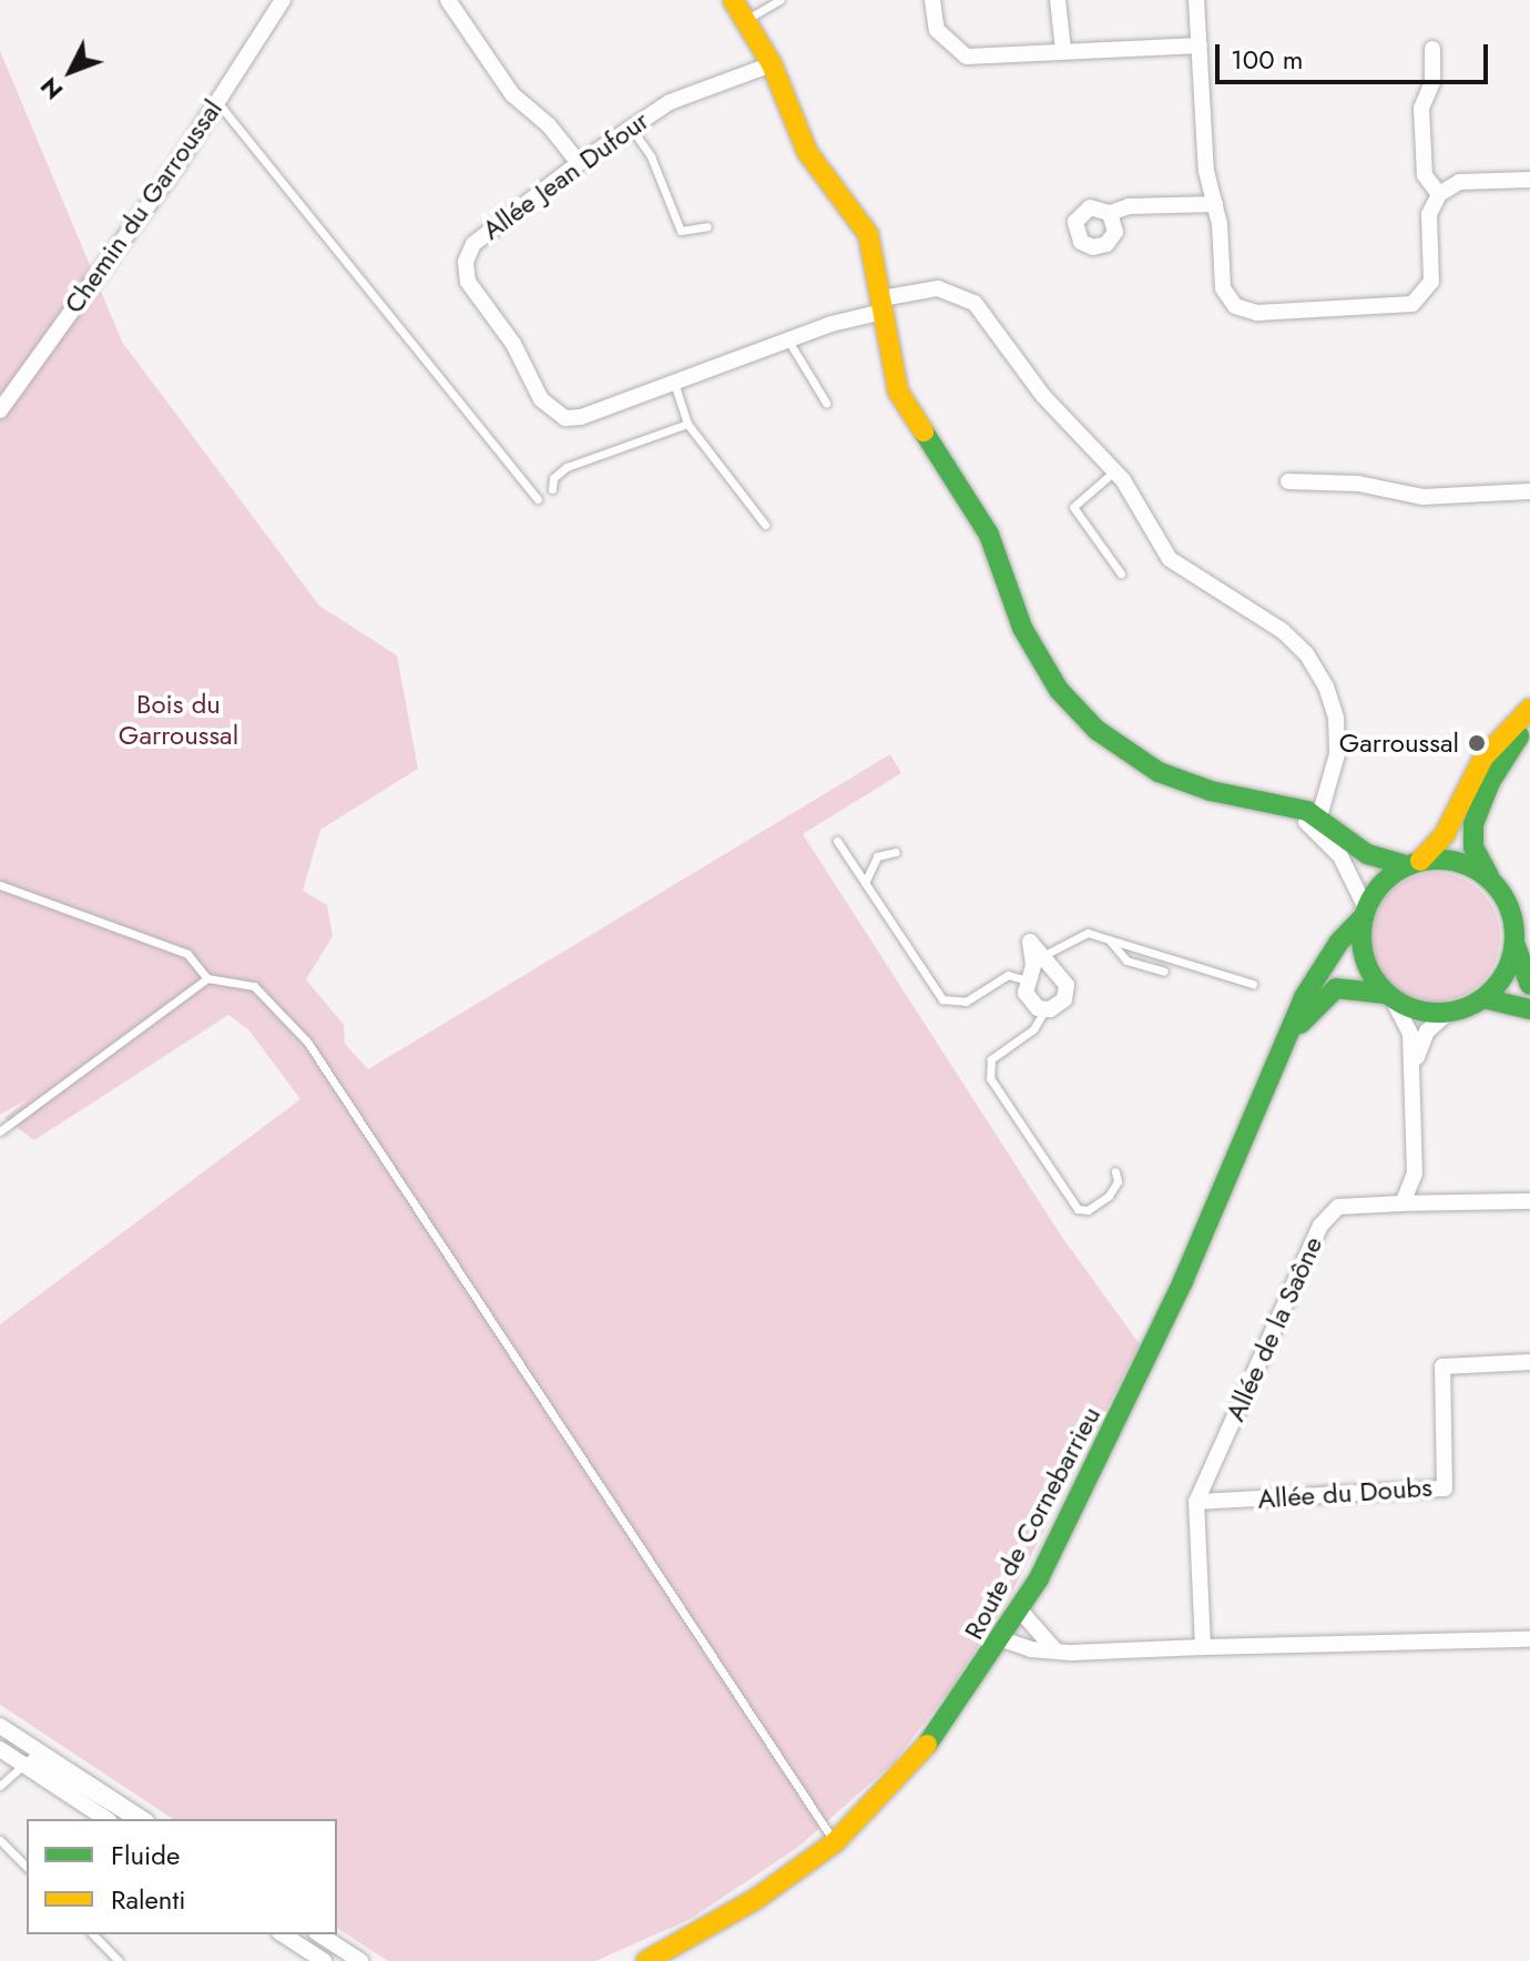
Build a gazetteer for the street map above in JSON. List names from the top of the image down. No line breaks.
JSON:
{"streets":{"main road":["Route de Cornebarrieu"],"street":["Allée Jean Dufour","Chemin du Garroussal","Allée de la Saône","Allée du Doubs"]},"crossings":[["Allée de la Saône","Allée du Doubs"]],"parks":["Bois du Garroussal"],"places":["Garroussal"],"legend":["Fluide","Ralenti"],"scale_bar":"100 m","north":"bottom left"}
